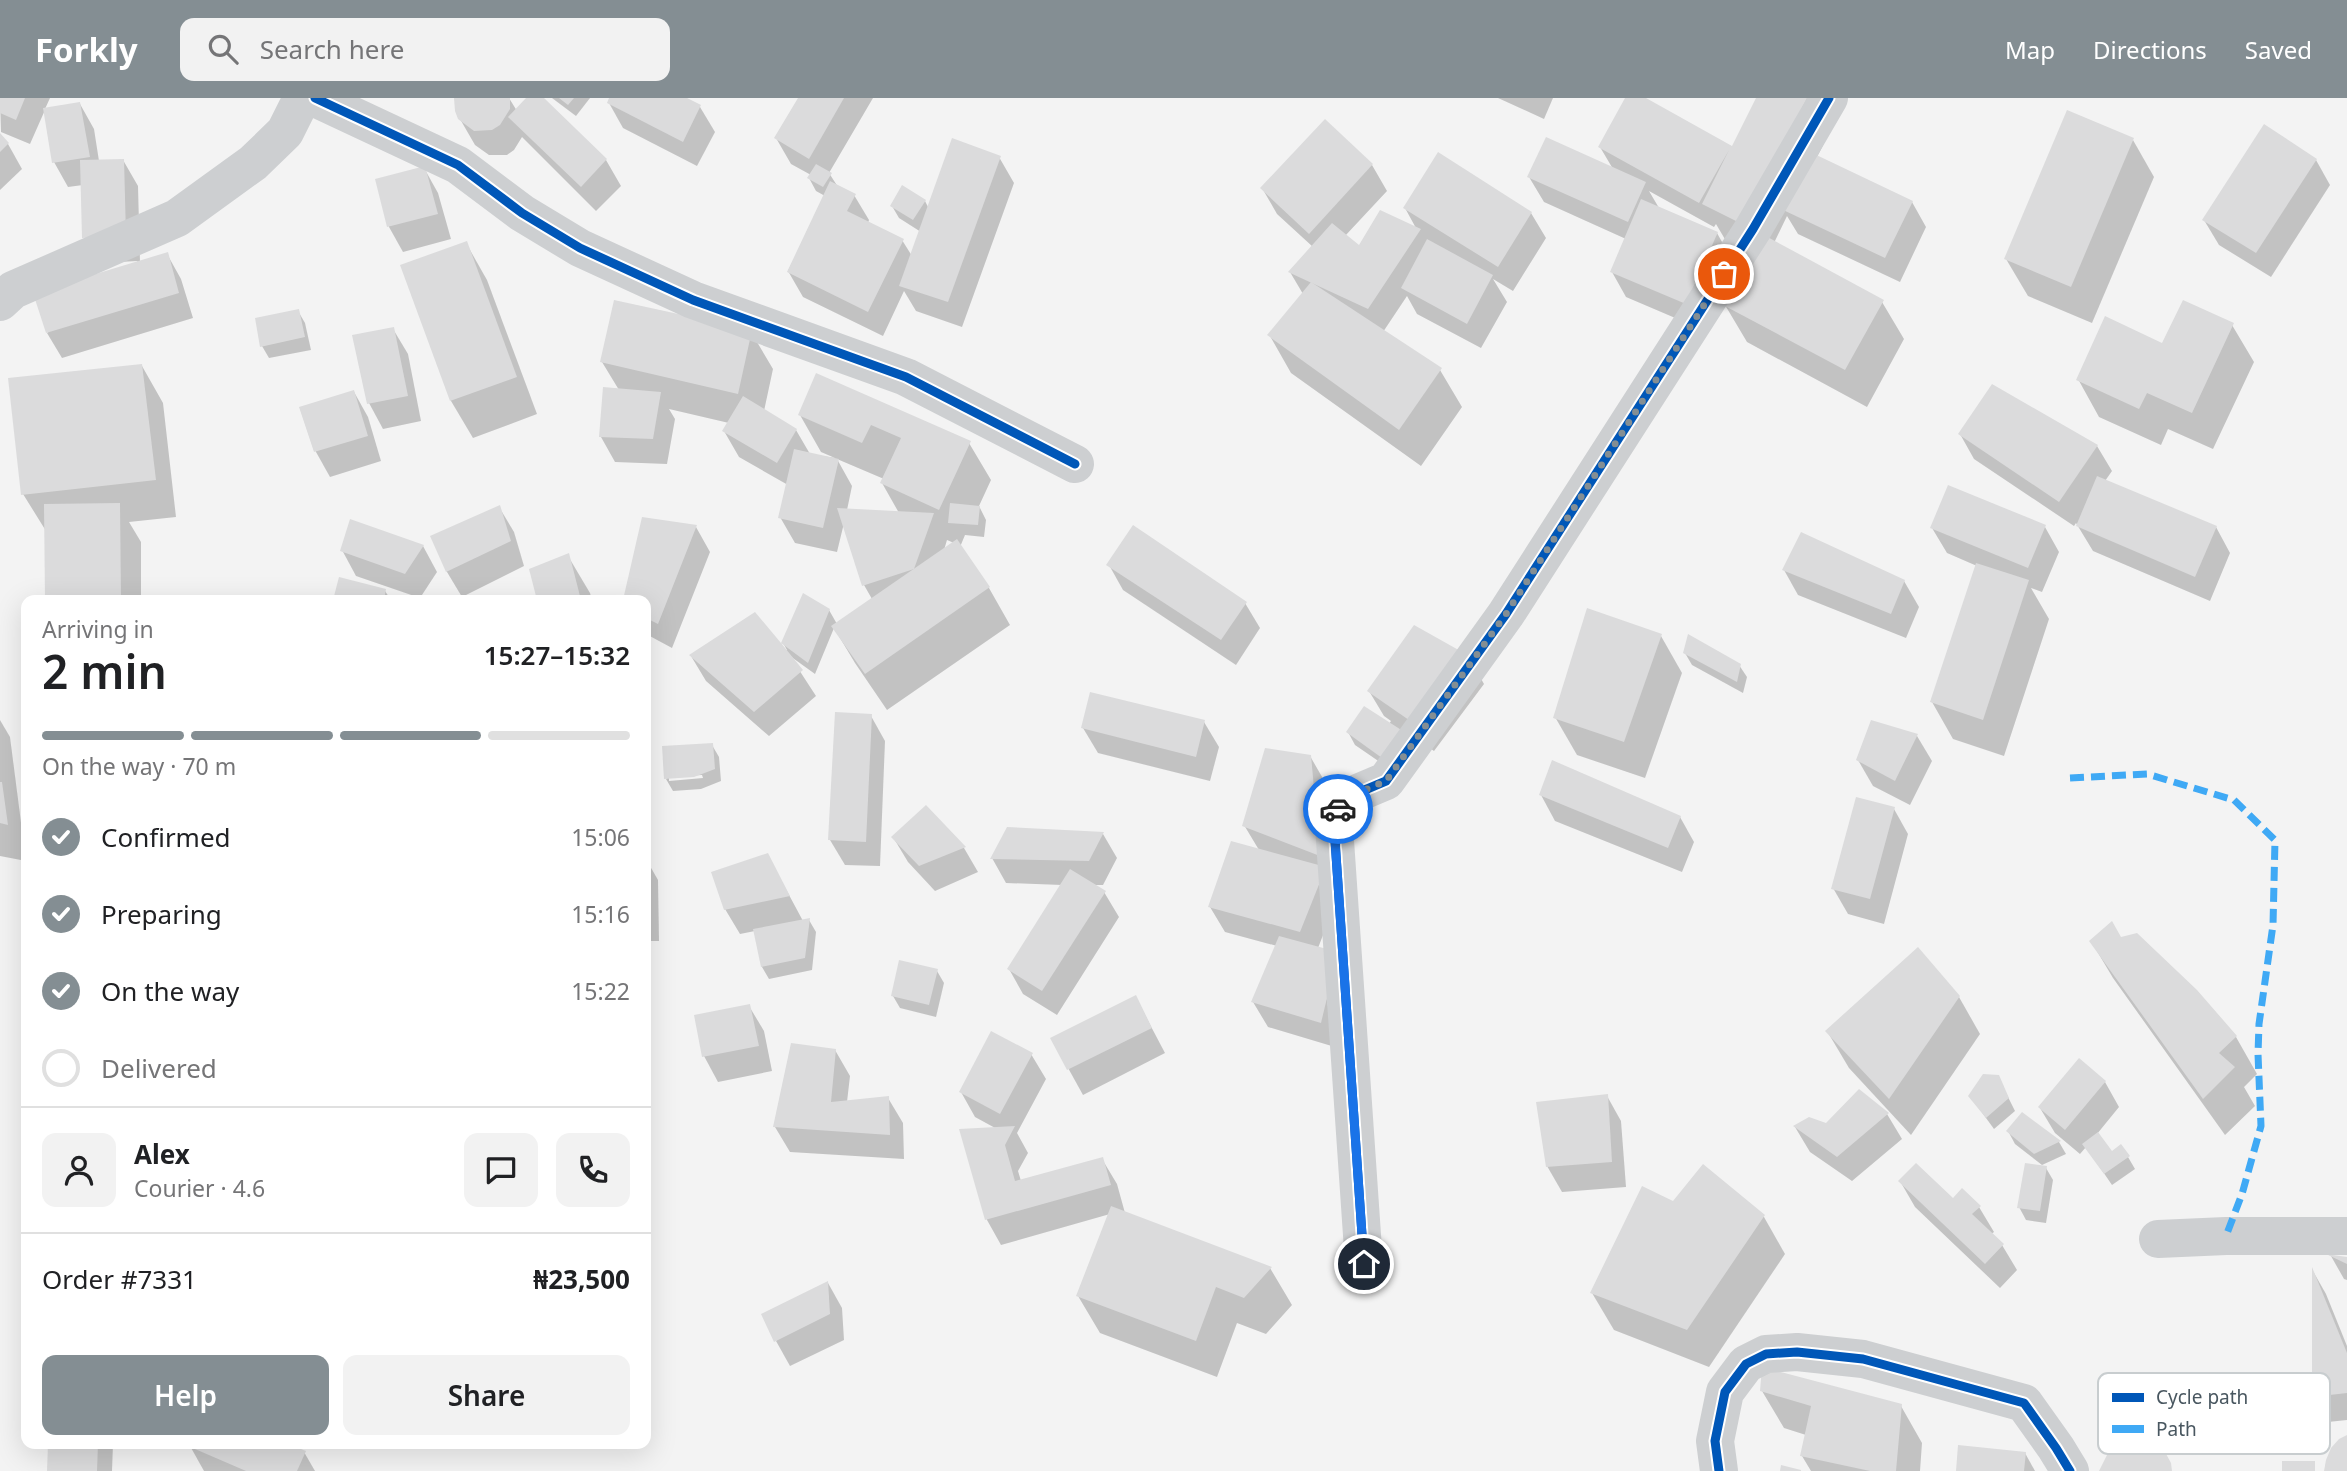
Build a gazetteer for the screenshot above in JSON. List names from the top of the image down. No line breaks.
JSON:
{"legend":["Cycle path","Path"],"page":{"header":"Forkly","search":"Search here","nav":["Map","Directions","Saved"],"heading":["2 min","Arriving in","15:27–15:32"],"panel":["Alex","Courier · 4.6","Order #7331","₦23,500"],"bar":"On the way · 70 m","list":[["Confirmed","15:06"],["Preparing","15:16"],["On the way","15:22"],"Delivered"],"buttons":["Help","Share"]}}
